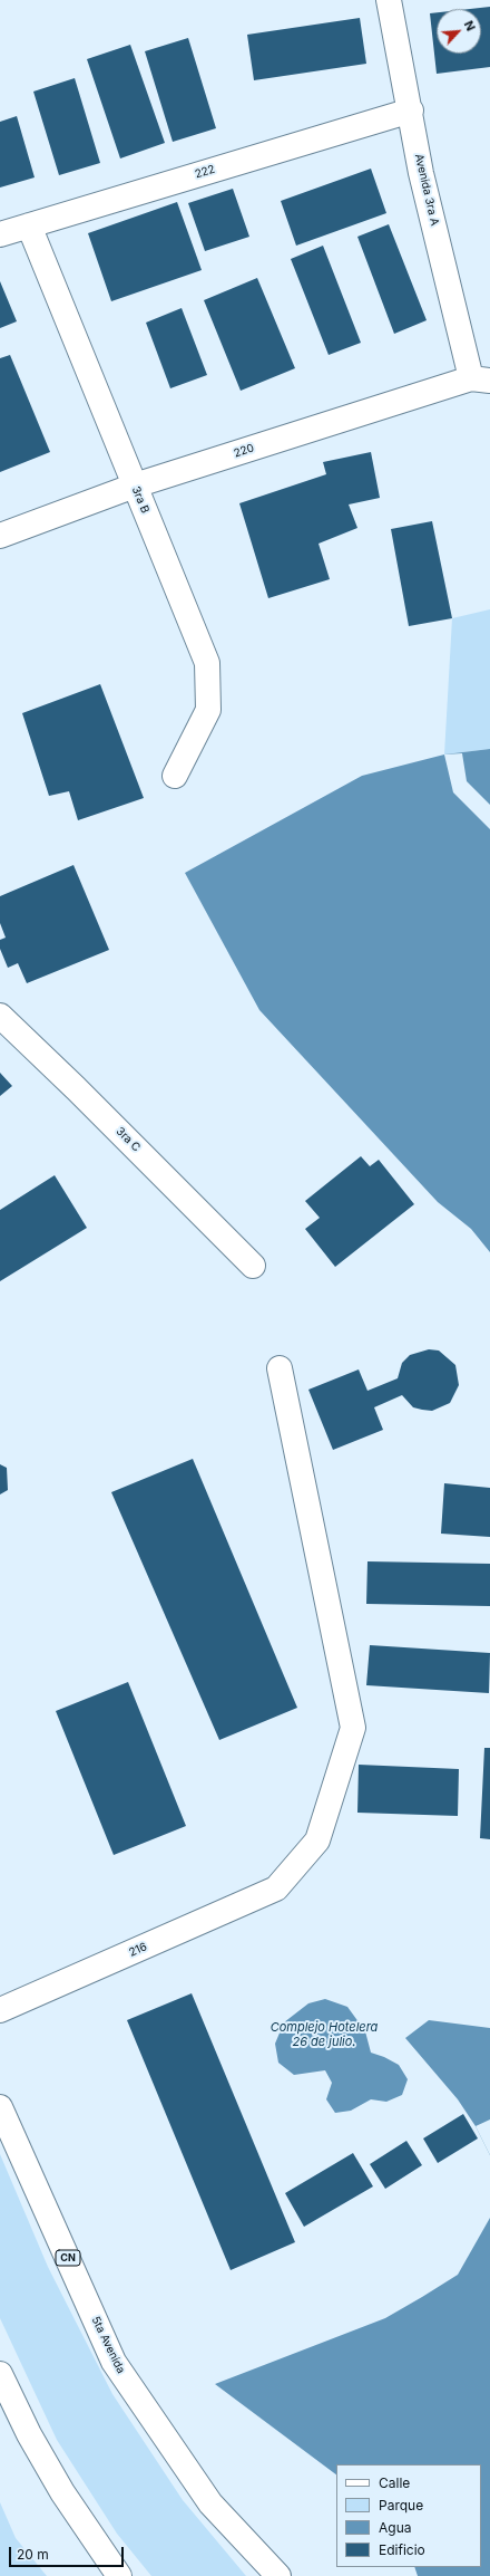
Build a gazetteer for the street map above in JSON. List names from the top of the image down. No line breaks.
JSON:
{"streets":{"main road":["222","Avenida 3ra A","220","3ra B","3ra C","216","CN","5ta Avenida"]},"crossings":[["222","Avenida 3ra A"],["222","3ra B"],["Avenida 3ra A","220"],["220","3ra B"]],"water":["Complejo Hotelera 26 de julio."],"legend":["Calle","Parque","Agua","Edificio"],"scale_bar":"20 m","north":"top right"}
